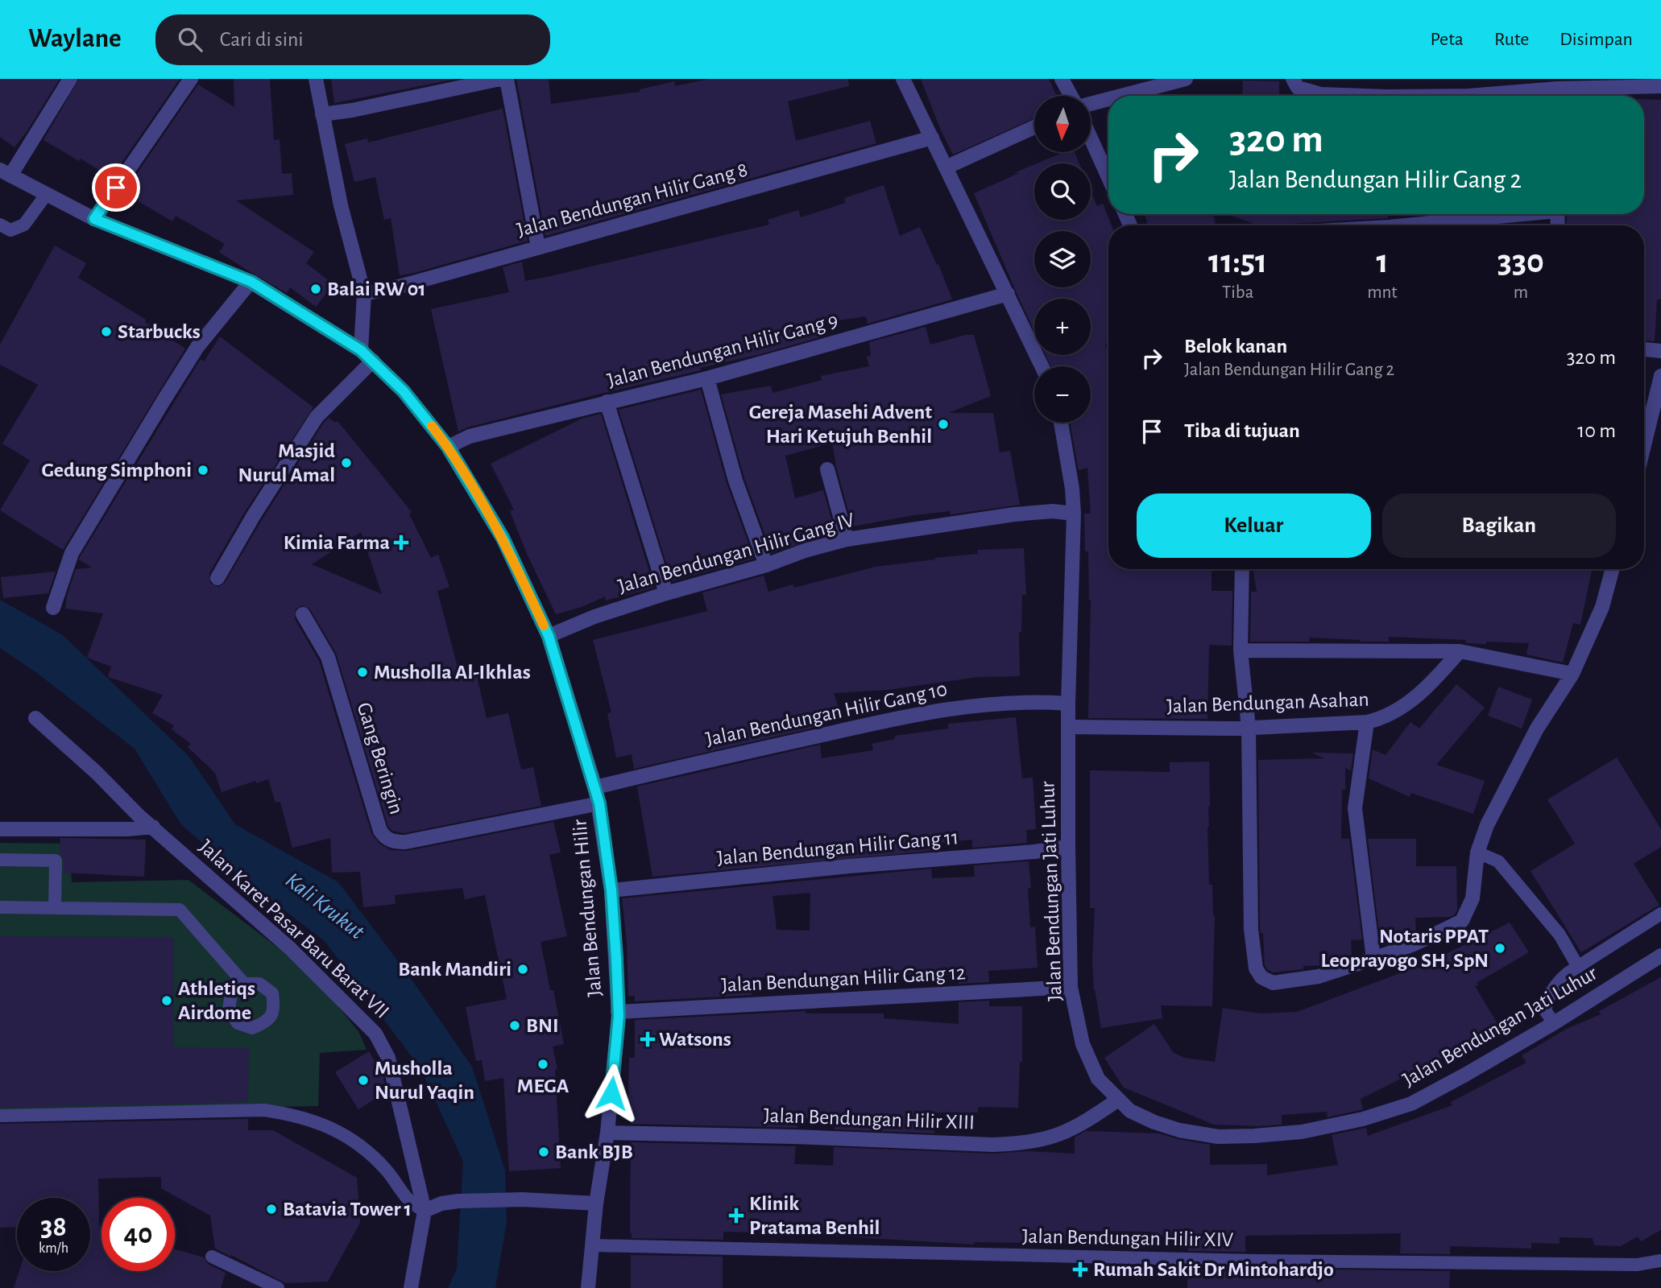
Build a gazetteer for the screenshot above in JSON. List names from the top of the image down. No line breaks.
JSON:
{"streets":{"street":["Jalan Bendungan Hilir Gang 8","Jalan Bendungan Hilir Gang 9","Jalan Bendungan Hilir Gang IV","Jalan Bendungan Asahan","Jalan Bendungan Hilir Gang 10","Gang Beringin","Jalan Bendungan Hilir Gang 11","Jalan Bendungan Jati Luhur","Jalan Bendungan Hilir","Jalan Karet Pasar Baru Barat VII","Jalan Bendungan Hilir Gang 12","Jalan Bendungan Hilir XIII"],"lane":["Jalan Bendungan Hilir XIV"]},"crossings":[["Jalan Bendungan Hilir Gang 9","Jalan Bendungan Hilir"],["Jalan Bendungan Hilir Gang IV","Jalan Bendungan Jati Luhur"],["Jalan Bendungan Hilir Gang IV","Jalan Bendungan Hilir"],["Jalan Bendungan Asahan","Jalan Bendungan Jati Luhur"],["Jalan Bendungan Hilir Gang 10","Jalan Bendungan Jati Luhur"],["Jalan Bendungan Hilir Gang 10","Jalan Bendungan Hilir"],["Gang Beringin","Jalan Bendungan Hilir"],["Jalan Bendungan Hilir Gang 11","Jalan Bendungan Jati Luhur"],["Jalan Bendungan Hilir Gang 11","Jalan Bendungan Hilir"],["Jalan Bendungan Jati Luhur","Jalan Bendungan Hilir Gang 12"],["Jalan Bendungan Jati Luhur","Jalan Bendungan Hilir XIII"],["Jalan Bendungan Hilir","Jalan Bendungan Hilir Gang 12"],["Jalan Bendungan Hilir","Jalan Bendungan Hilir XIII"],["Jalan Bendungan Hilir","Jalan Bendungan Hilir XIV"]],"water":["Kali Krukut"],"places":{"other":["Balai RW 01","Starbucks","Gereja Masehi Advent Hari Ketujuh Benhil","Masjid Nurul Amal","Gedung Simphoni","Musholla Al-Ikhlas","Notaris PPAT Leoprayogo SH, SpN","Bank Mandiri","Athletiqs Airdome","BNI","MEGA","Musholla Nurul Yaqin","Bank BJB","Batavia Tower 1"],"health":["Kimia Farma","Watsons","Klinik Pratama Benhil","Rumah Sakit Dr Mintohardjo"]},"north":"bottom","page":{"header":"Waylane","search":"Cari di sini","nav":["Peta","Rute","Disimpan"],"map_buttons":["+","−"],"turn":["320 m","Jalan Bendungan Hilir Gang 2"],"eta":["11:51","Tiba","1","mnt","330","m"],"list":[{"name":"Belok kanan","note":"Jalan Bendungan Hilir Gang 2","value":"320 m"},{"name":"Tiba di tujuan","value":"10 m"}],"buttons":["Keluar","Bagikan"],"speed":"38 km/h","limit":"40"}}
